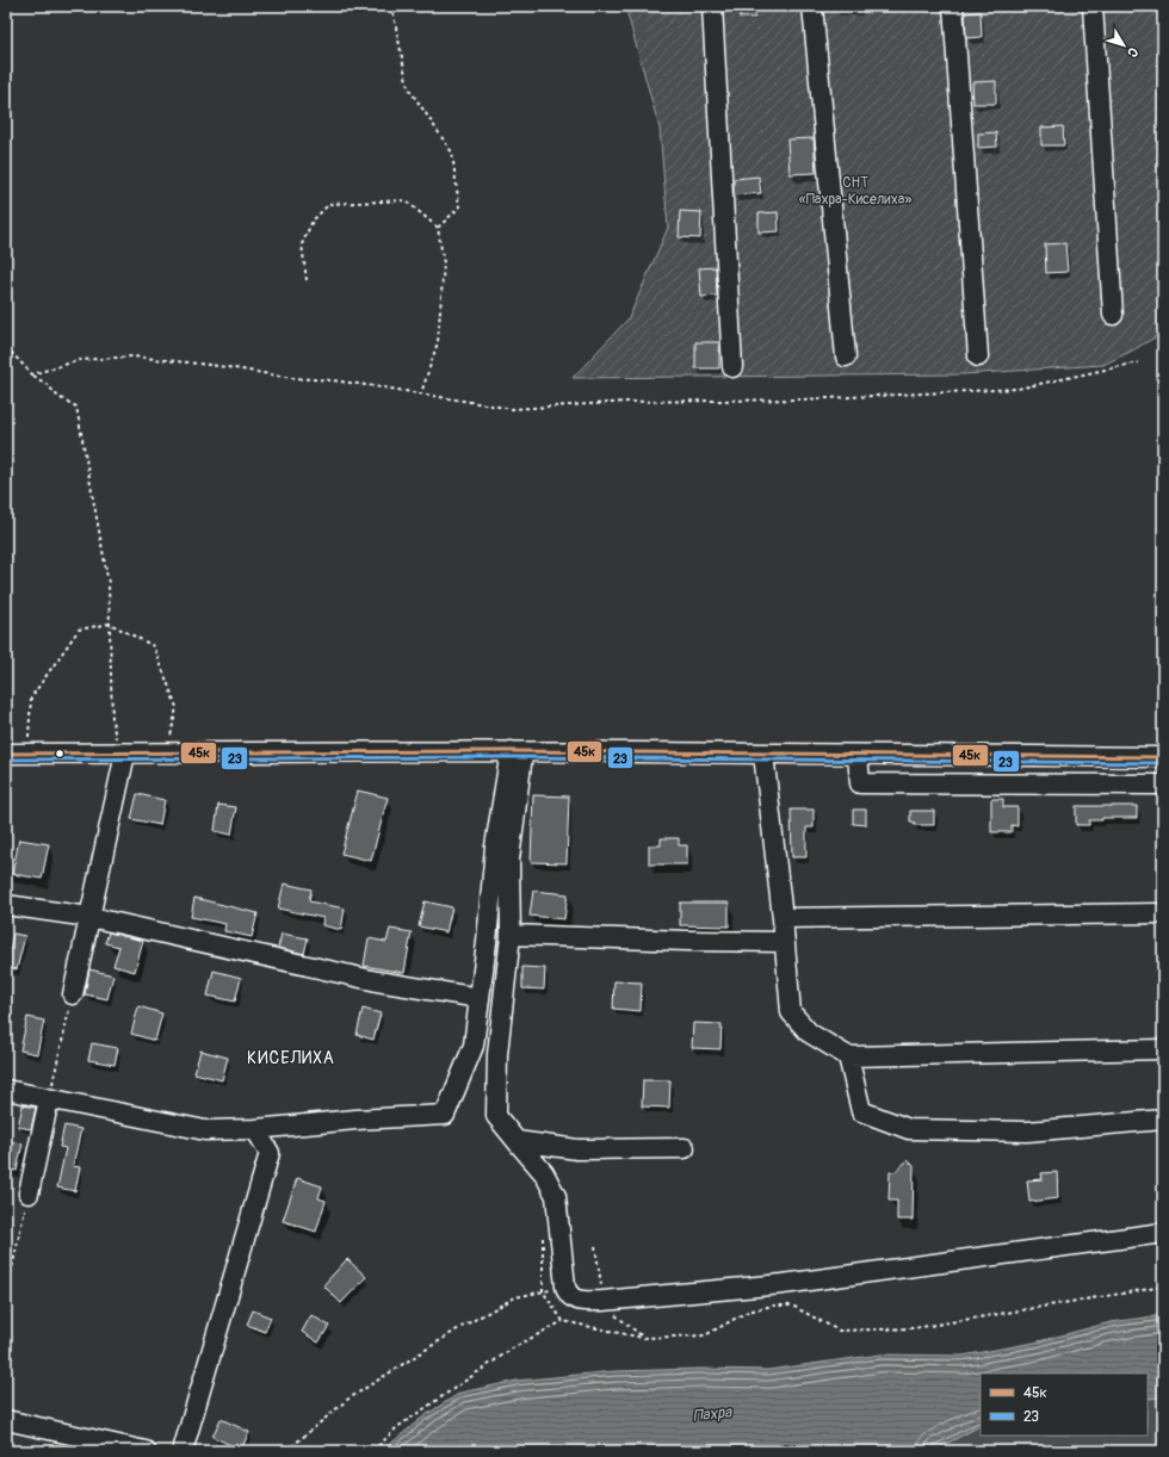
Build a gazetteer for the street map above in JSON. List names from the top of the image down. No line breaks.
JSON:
{"districts":["КИСЕЛИХА"],"water":["Пахра"],"parks":["СНТ «Пахра-Киселиха»"],"lines":["transit line 45к","transit line 23"],"legend":["45к","23"],"north":"bottom right"}
